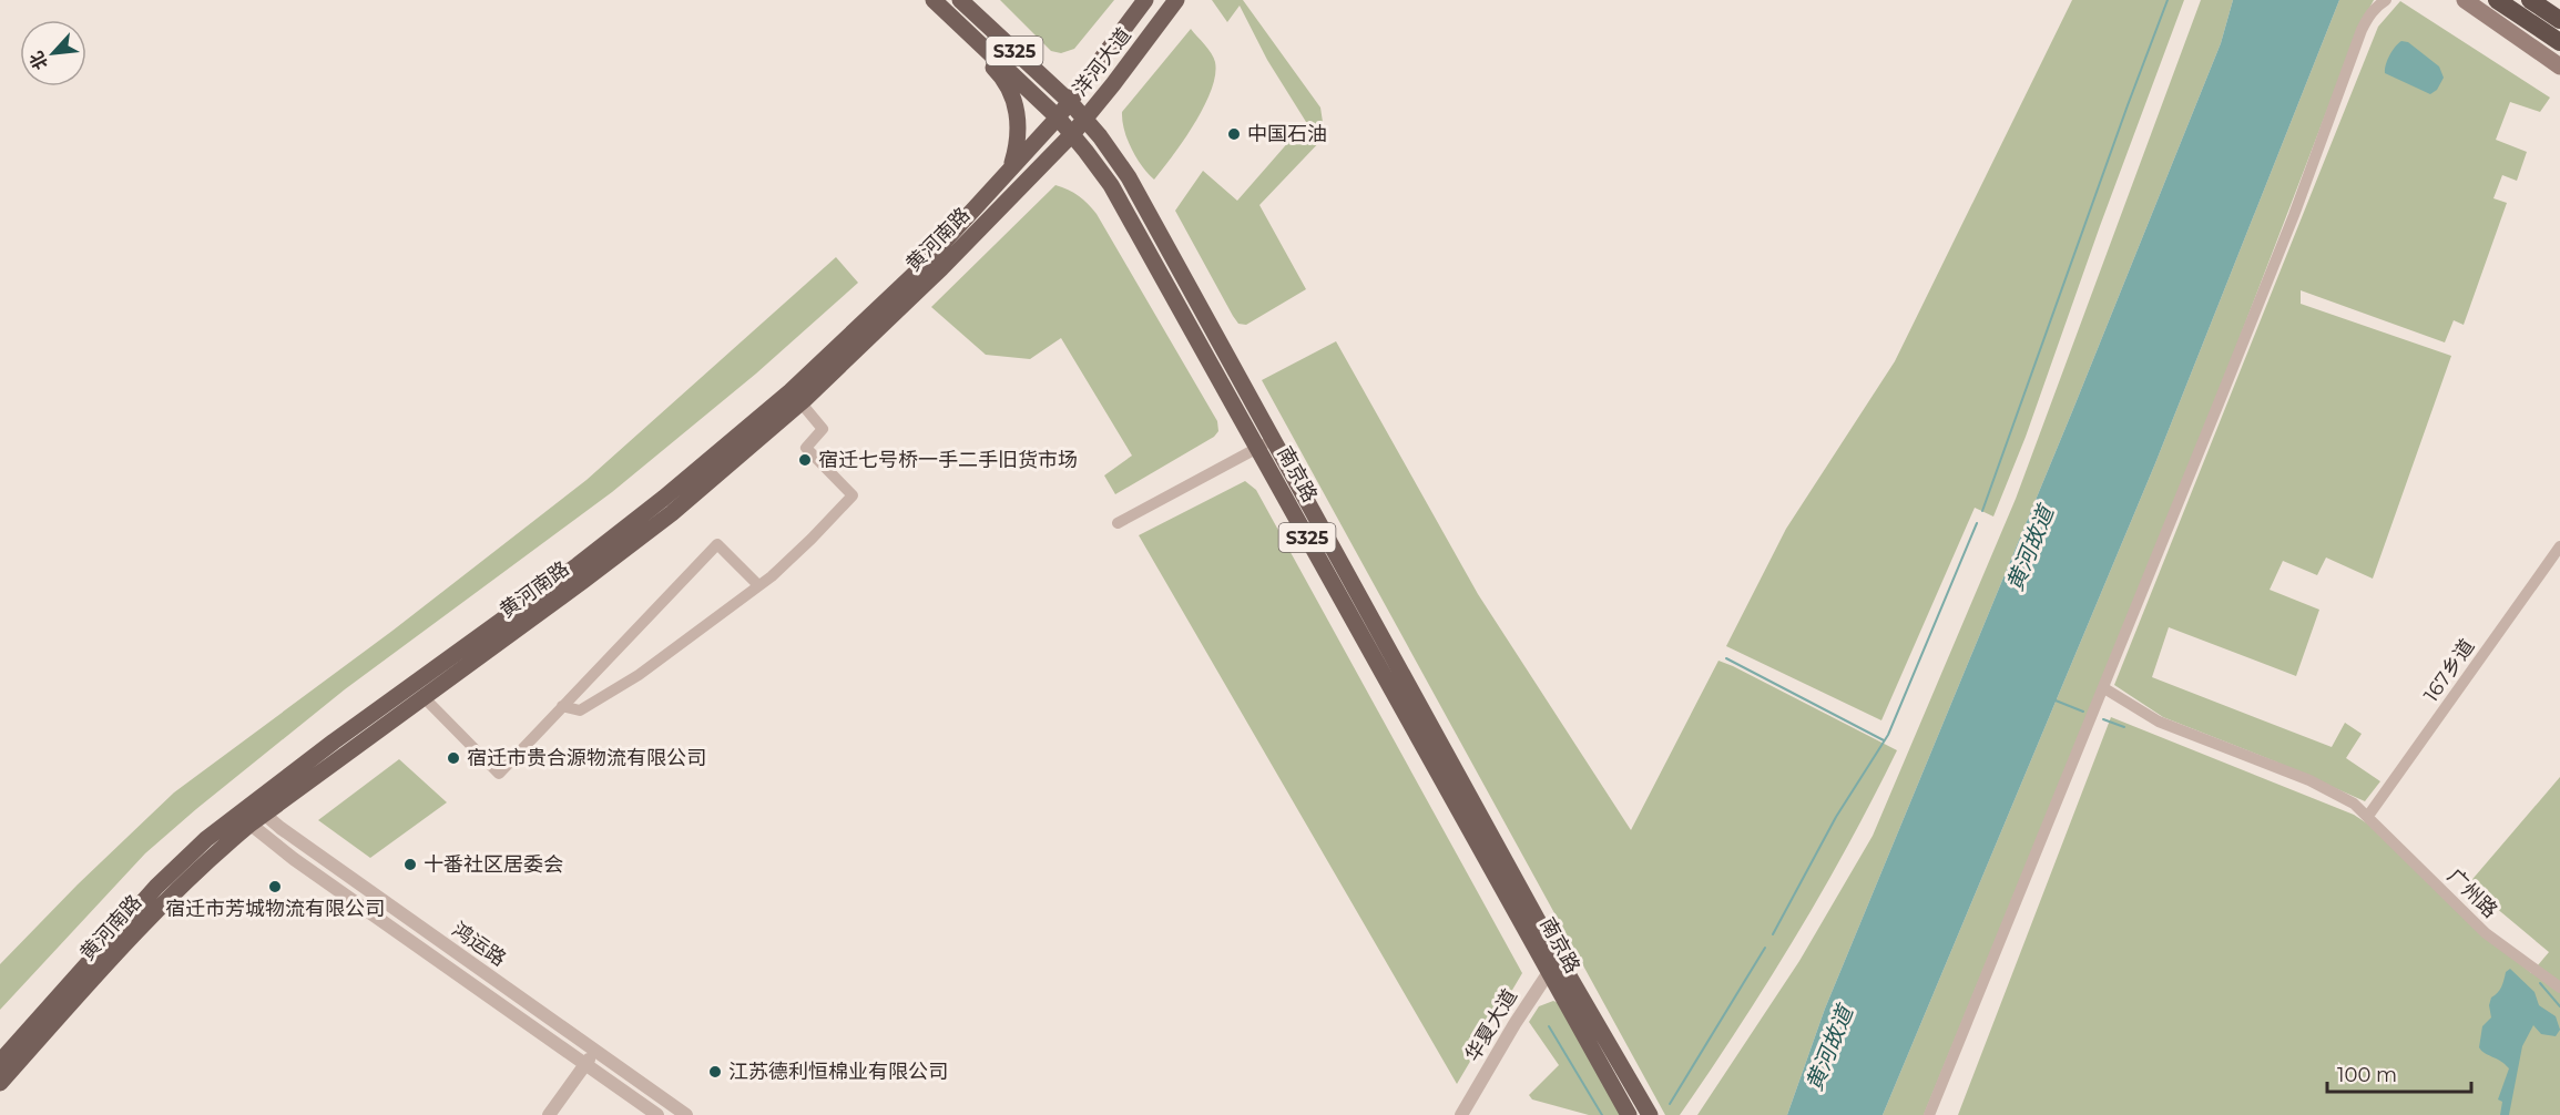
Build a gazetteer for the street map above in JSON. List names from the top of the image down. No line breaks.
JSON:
{"streets":{"main road":["S325","洋河大道","黄河南路","南京路"],"street":["167乡道","广州路","鸿运路","华夏大道"]},"crossings":[["洋河大道","黄河南路"],["洋河大道","南京路"],["黄河南路","南京路"],["黄河南路","鸿运路"],["南京路","华夏大道"],["167乡道","广州路"]],"water":["黄河故道"],"places":["中国石油","宿迁七号桥一手二手旧货市场","宿迁市贵合源物流有限公司","十番社区居委会","宿迁市芳城物流有限公司","江苏德利恒棉业有限公司"],"scale_bar":"100 m","north":"bottom left"}
